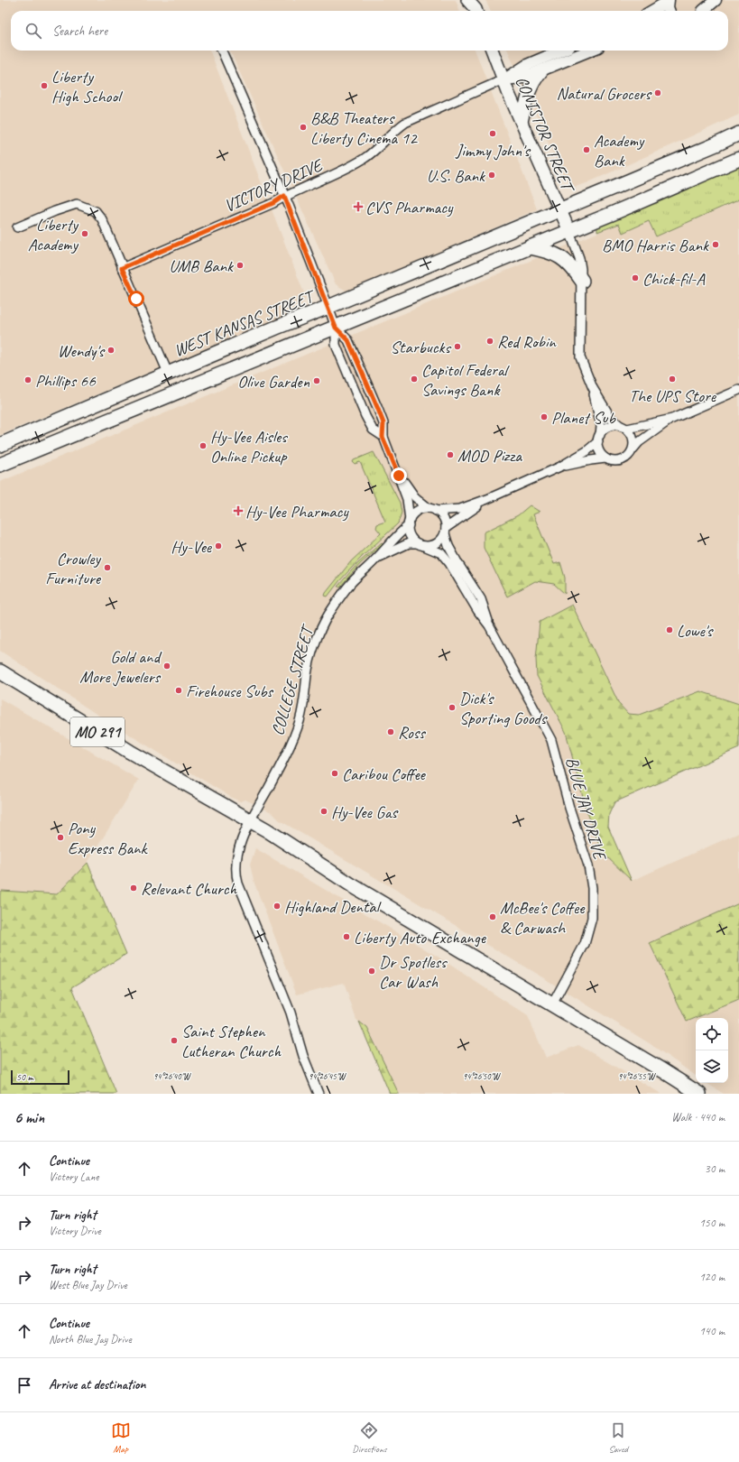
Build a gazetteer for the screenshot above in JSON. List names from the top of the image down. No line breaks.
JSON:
{"streets":{"main road":["CONISTOR STREET","WEST KANSAS STREET","MO 291"],"street":["VICTORY DRIVE","COLLEGE STREET","BLUE JAY DRIVE"]},"crossings":[["CONISTOR STREET","VICTORY DRIVE"],["CONISTOR STREET","WEST KANSAS STREET"],["COLLEGE STREET","MO 291"],["COLLEGE STREET","BLUE JAY DRIVE"],["MO 291","BLUE JAY DRIVE"]],"places":{"other":["Liberty High School","Natural Grocers","B&B Theaters Liberty Cinema 12","Jimmy John's","Academy Bank","U.S. Bank","Liberty Academy","BMO Harris Bank","UMB Bank","Chick-fil-A","Red Robin","Starbucks","Wendy's","Capitol Federal Savings Bank","The UPS Store","Phillips 66","Olive Garden","Planet Sub","Hy-Vee Aisles Online Pickup","MOD Pizza","Hy-Vee","Crowley Furniture","Lowe's","Gold and More Jewelers","Firehouse Subs","Dick's Sporting Goods","Ross","Caribou Coffee","Hy-Vee Gas","Pony Express Bank","Relevant Church","Highland Dental","McBee's Coffee & Carwash","Liberty Auto Exchange","Dr Spotless Car Wash","Saint Stephen Lutheran Church"],"health":["CVS Pharmacy","Hy-Vee Pharmacy"]},"scale_bar":"50 m","page":{"search":"Search here","scale":"50 m","heading":["6 min","Walk · 440 m"],"list":[["Continue","Victory Lane","30 m"],["Turn right","Victory Drive","150 m"],["Turn right","West Blue Jay Drive","120 m"],["Continue","North Blue Jay Drive","140 m"],"Arrive at destination"],"nav":["Map","Directions","Saved"]},"coordinates":["94°26'40\"W","94°26'45\"W","94°26'50\"W","94°26'55\"W"]}
